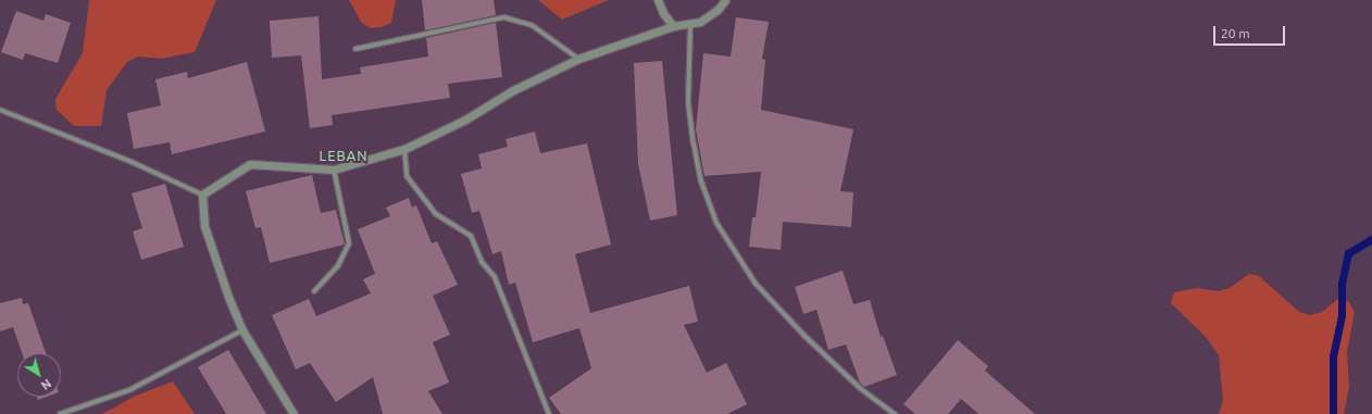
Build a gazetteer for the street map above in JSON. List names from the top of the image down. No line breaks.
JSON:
{"districts":["LEBAN"],"scale_bar":"20 m","north":"bottom right"}
